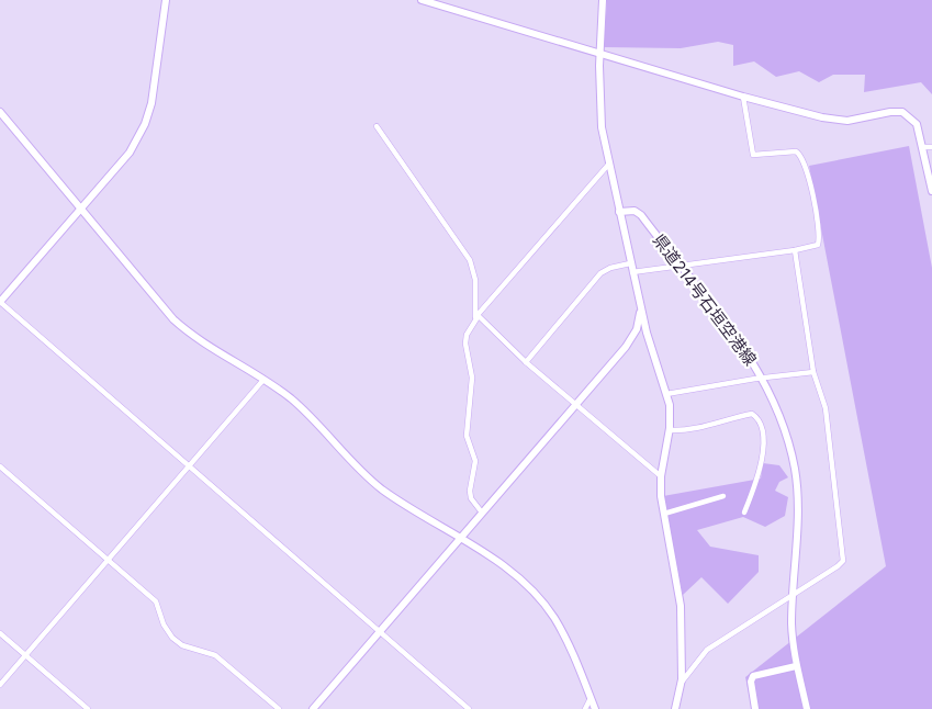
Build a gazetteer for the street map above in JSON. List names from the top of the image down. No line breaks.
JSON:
{"streets":{"street":["県道214号石垣空港線"]}}
